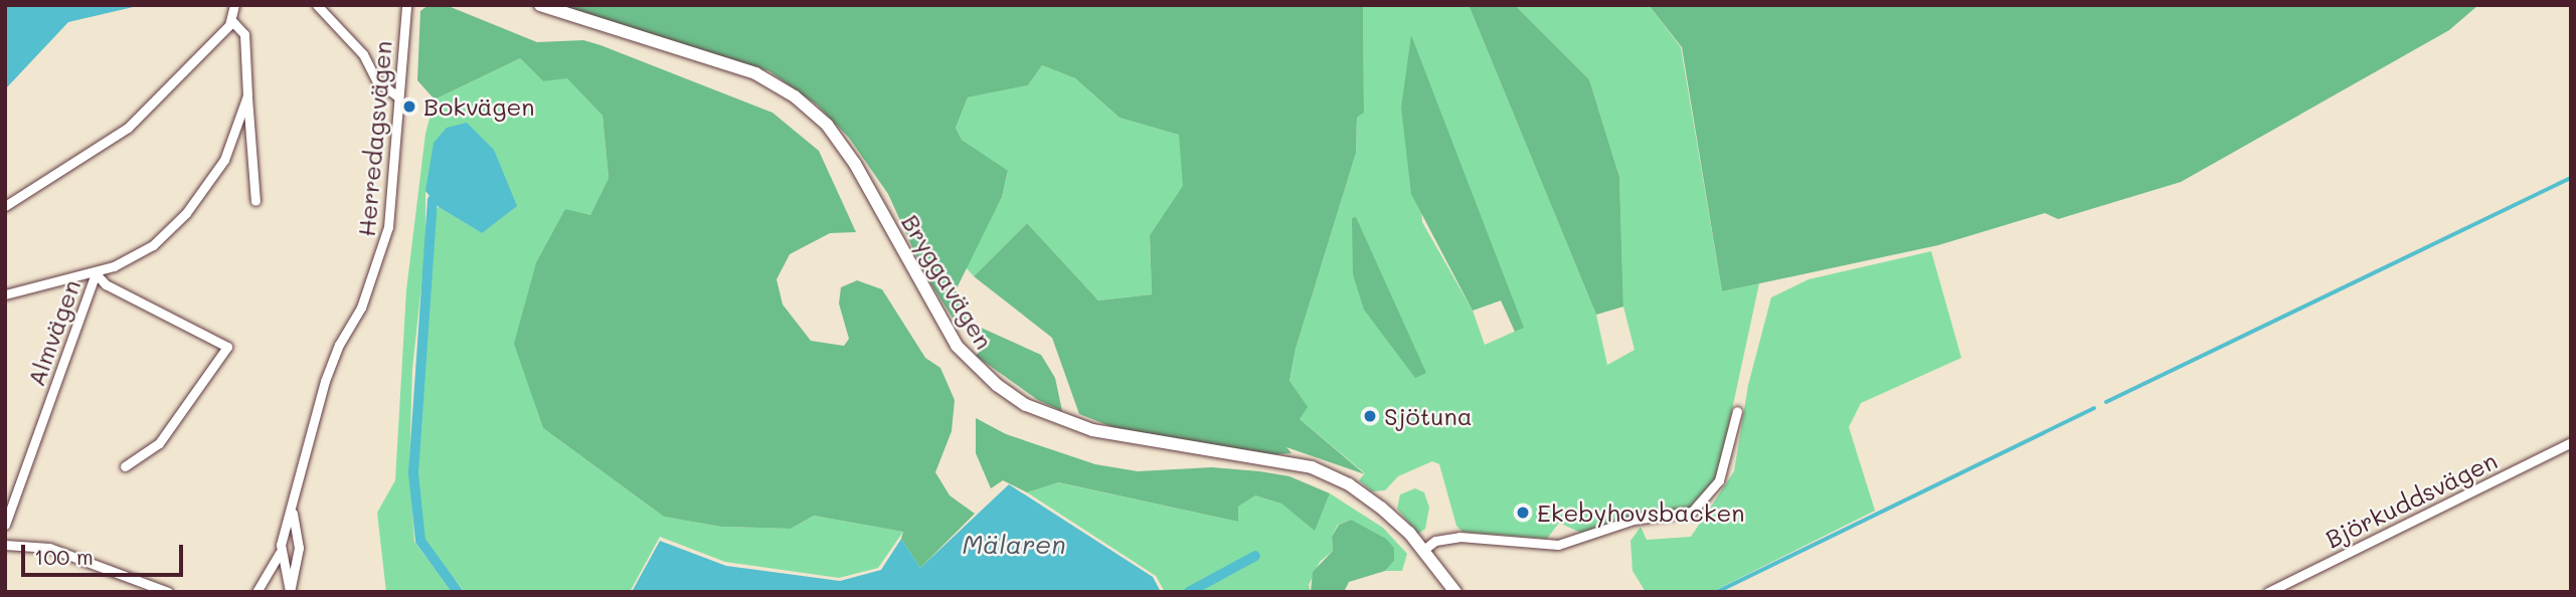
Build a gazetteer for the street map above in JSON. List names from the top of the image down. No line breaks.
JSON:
{"streets":{"main road":["Bryggavägen"],"street":["Herredagsvägen","Almvägen","Björkuddsvägen"]},"water":["Mälaren"],"places":["Bokvägen","Sjötuna","Ekebyhovsbacken"],"scale_bar":"100 m"}
